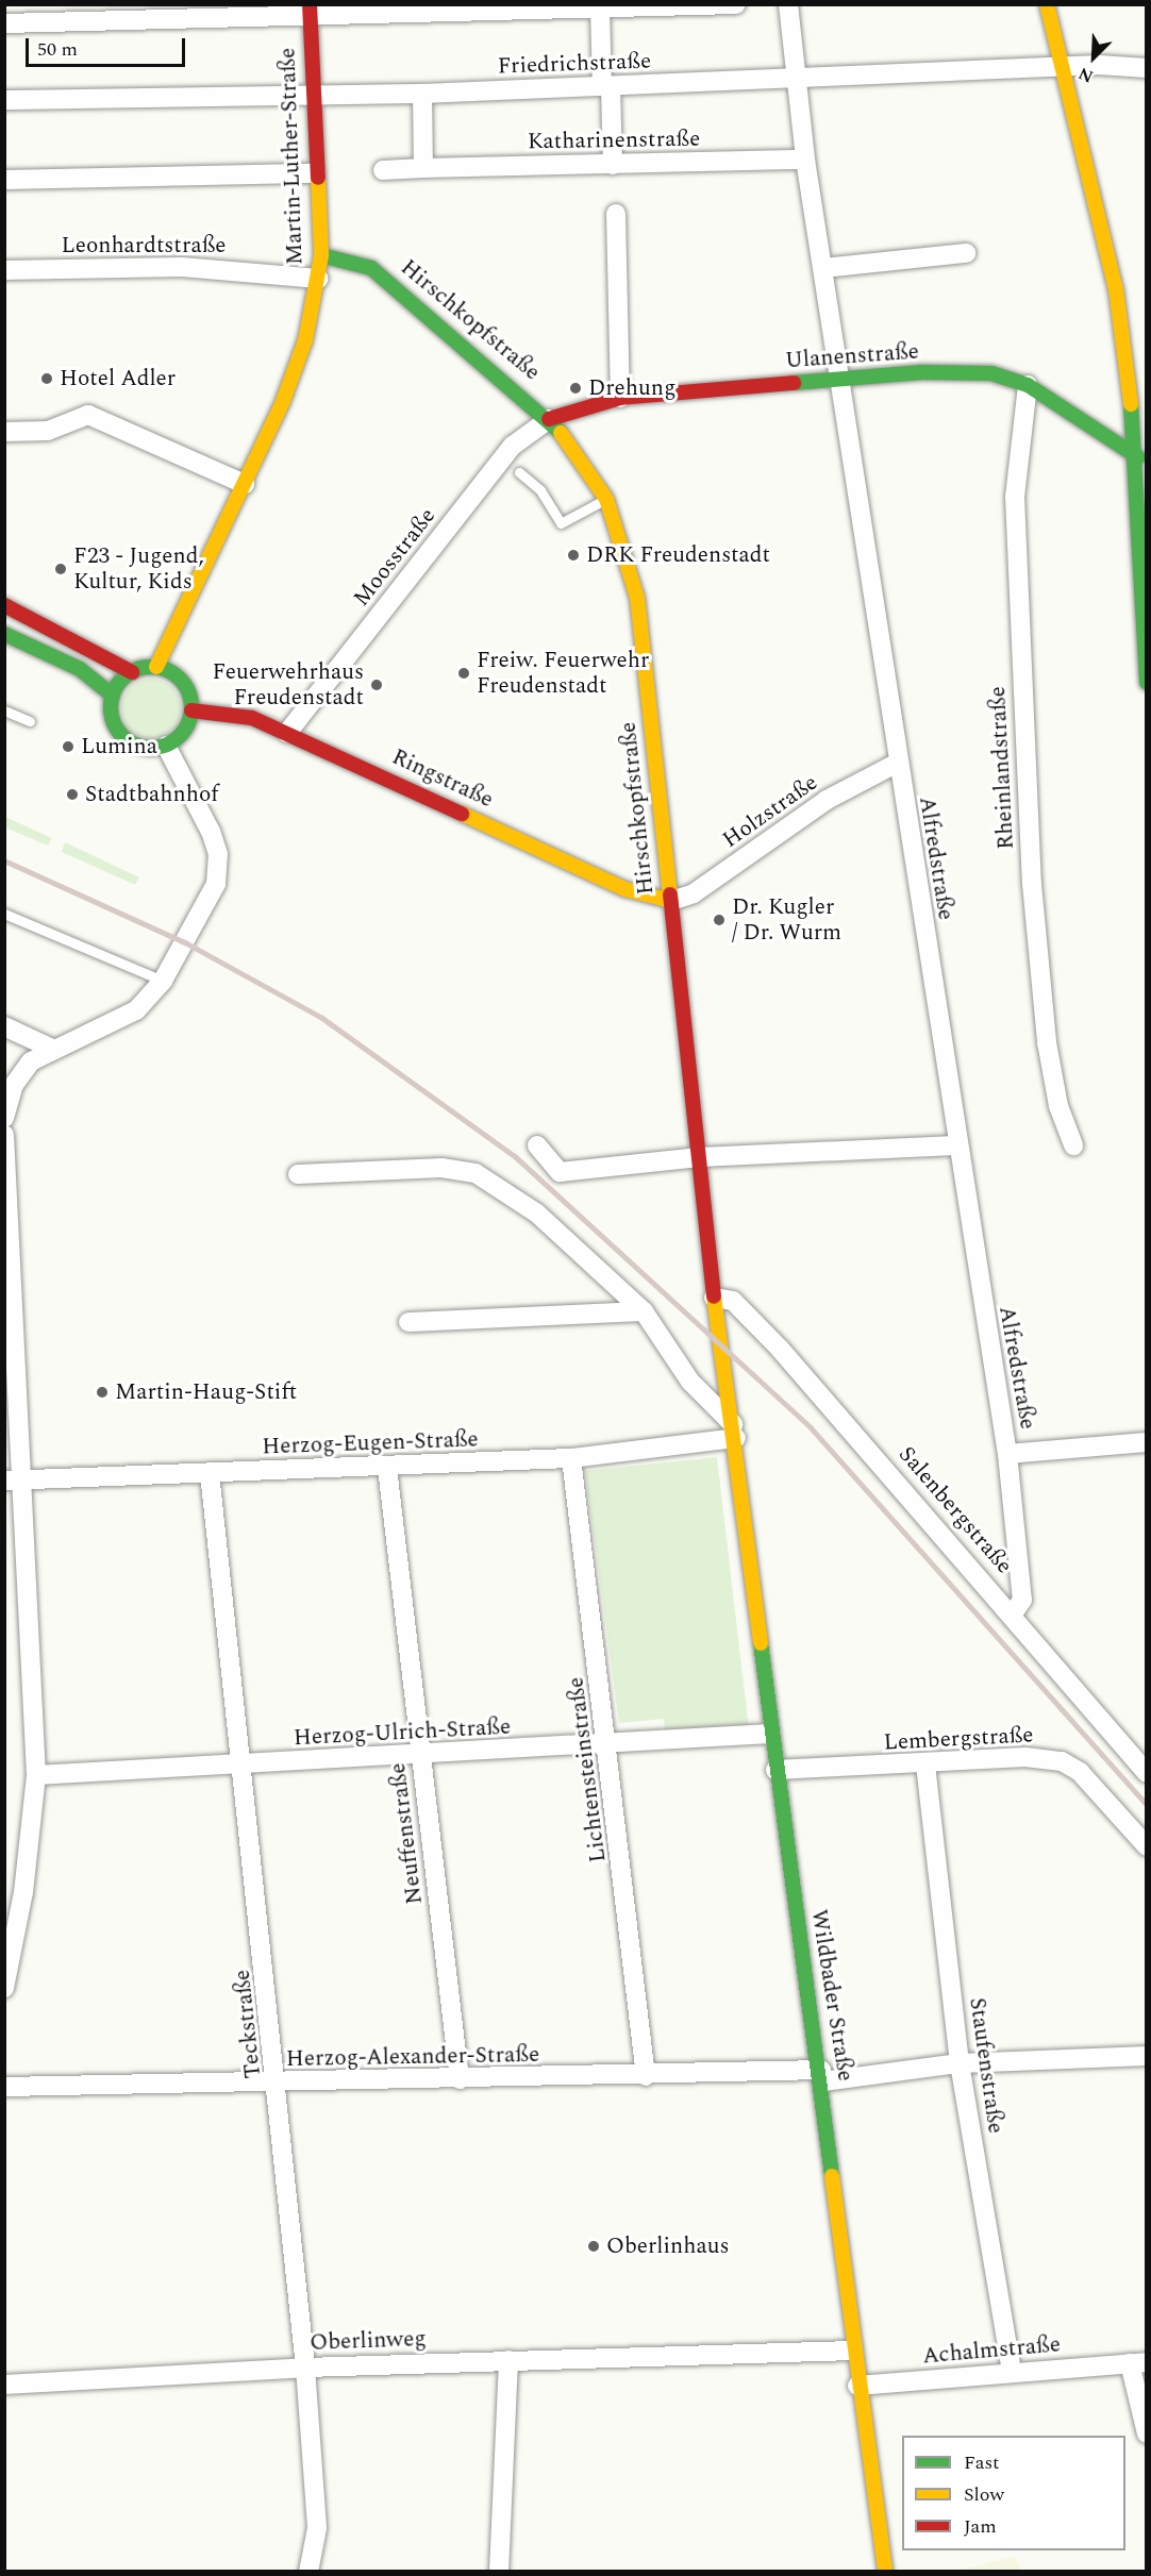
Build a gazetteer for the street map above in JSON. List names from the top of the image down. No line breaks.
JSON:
{"streets":{"main road":["Martin-Luther-Straße","Hirschkopfstraße","Ulanenstraße","Ringstraße","Wildbader Straße"],"street":["Friedrichstraße","Katharinenstraße","Leonhardtstraße","Moosstraße","Rheinlandstraße","Holzstraße","Alfredstraße","Herzog-Eugen-Straße","Salenbergstraße","Herzog-Ulrich-Straße","Lembergstraße","Lichtensteinstraße","Neuffenstraße","Teckstraße","Herzog-Alexander-Straße","Staufenstraße","Oberlinweg","Achalmstraße"]},"crossings":[["Friedrichstraße","Martin-Luther-Straße"],["Friedrichstraße","Alfredstraße"],["Katharinenstraße","Alfredstraße"],["Martin-Luther-Straße","Leonhardtstraße"],["Martin-Luther-Straße","Hirschkopfstraße"],["Martin-Luther-Straße","Ringstraße"],["Hirschkopfstraße","Ulanenstraße"],["Hirschkopfstraße","Moosstraße"],["Hirschkopfstraße","Ringstraße"],["Hirschkopfstraße","Holzstraße"],["Hirschkopfstraße","Herzog-Eugen-Straße"],["Hirschkopfstraße","Salenbergstraße"],["Hirschkopfstraße","Wildbader Straße"],["Ulanenstraße","Moosstraße"],["Ulanenstraße","Rheinlandstraße"],["Ulanenstraße","Alfredstraße"],["Moosstraße","Ringstraße"],["Ringstraße","Holzstraße"],["Holzstraße","Alfredstraße"],["Alfredstraße","Salenbergstraße"],["Herzog-Eugen-Straße","Lichtensteinstraße"],["Herzog-Eugen-Straße","Neuffenstraße"],["Herzog-Eugen-Straße","Wildbader Straße"],["Herzog-Eugen-Straße","Teckstraße"],["Herzog-Ulrich-Straße","Lichtensteinstraße"],["Herzog-Ulrich-Straße","Neuffenstraße"],["Herzog-Ulrich-Straße","Wildbader Straße"],["Herzog-Ulrich-Straße","Teckstraße"],["Lembergstraße","Wildbader Straße"],["Lembergstraße","Staufenstraße"],["Lichtensteinstraße","Herzog-Alexander-Straße"],["Neuffenstraße","Herzog-Alexander-Straße"],["Wildbader Straße","Herzog-Alexander-Straße"],["Wildbader Straße","Oberlinweg"],["Wildbader Straße","Achalmstraße"],["Teckstraße","Herzog-Alexander-Straße"],["Teckstraße","Oberlinweg"],["Herzog-Alexander-Straße","Staufenstraße"],["Staufenstraße","Achalmstraße"]],"places":["Hotel Adler","Drehung","DRK Freudenstadt","F23 - Jugend, Kultur, Kids","Freiw. Feuerwehr Freudenstadt","Feuerwehrhaus Freudenstadt","Lumina","Stadtbahnhof","Dr. Kugler / Dr. Wurm","Martin-Haug-Stift","Oberlinhaus"],"legend":["Fast","Slow","Jam"],"scale_bar":"50 m","north":"bottom left"}
